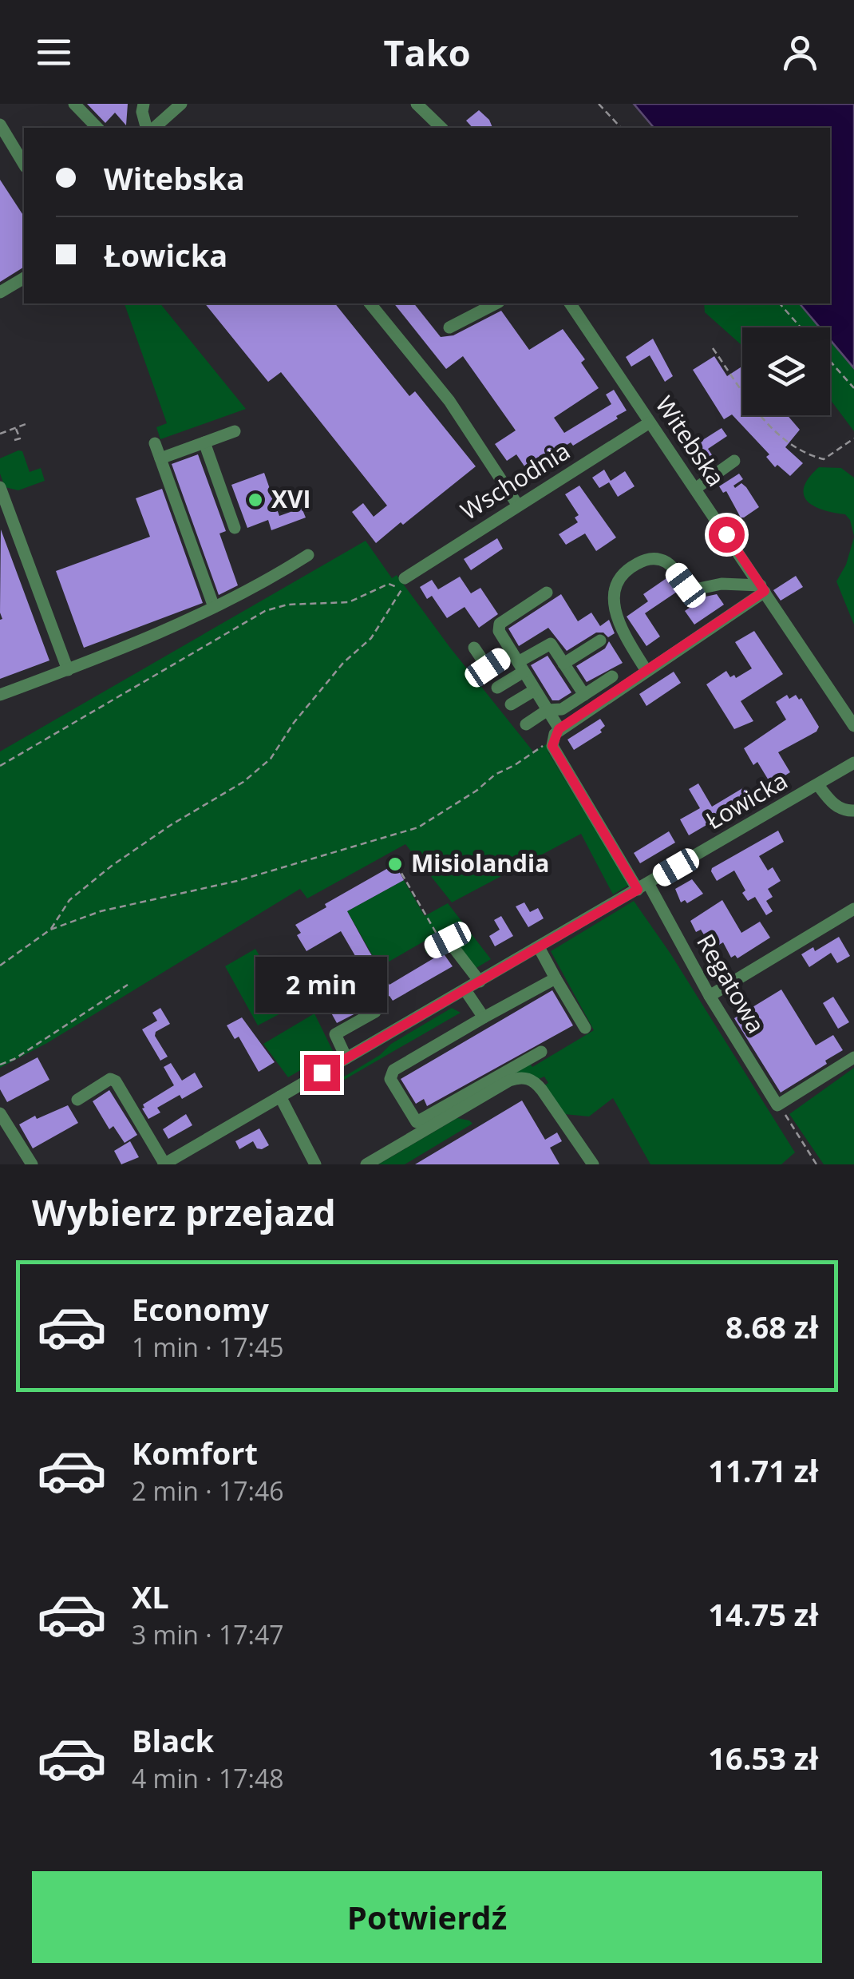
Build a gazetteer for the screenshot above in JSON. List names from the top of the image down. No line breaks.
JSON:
{"streets":{"street":["Witebska","Wschodnia","Łowicka","Regatowa"]},"crossings":[["Witebska","Wschodnia"],["Łowicka","Regatowa"]],"places":["XVI","Misiolandia"],"page":{"header":"Tako","banner":["Witebska","Łowicka"],"bubble":"2 min","heading":"Wybierz przejazd","list":[{"name":"Economy","note":"1 min · 17:45","value":"8.68 zł"},{"name":"Komfort","note":"2 min · 17:46","value":"11.71 zł"},{"name":"XL","note":"3 min · 17:47","value":"14.75 zł"},{"name":"Black","note":"4 min · 17:48","value":"16.53 zł"}],"buttons":"Potwierdź"}}
